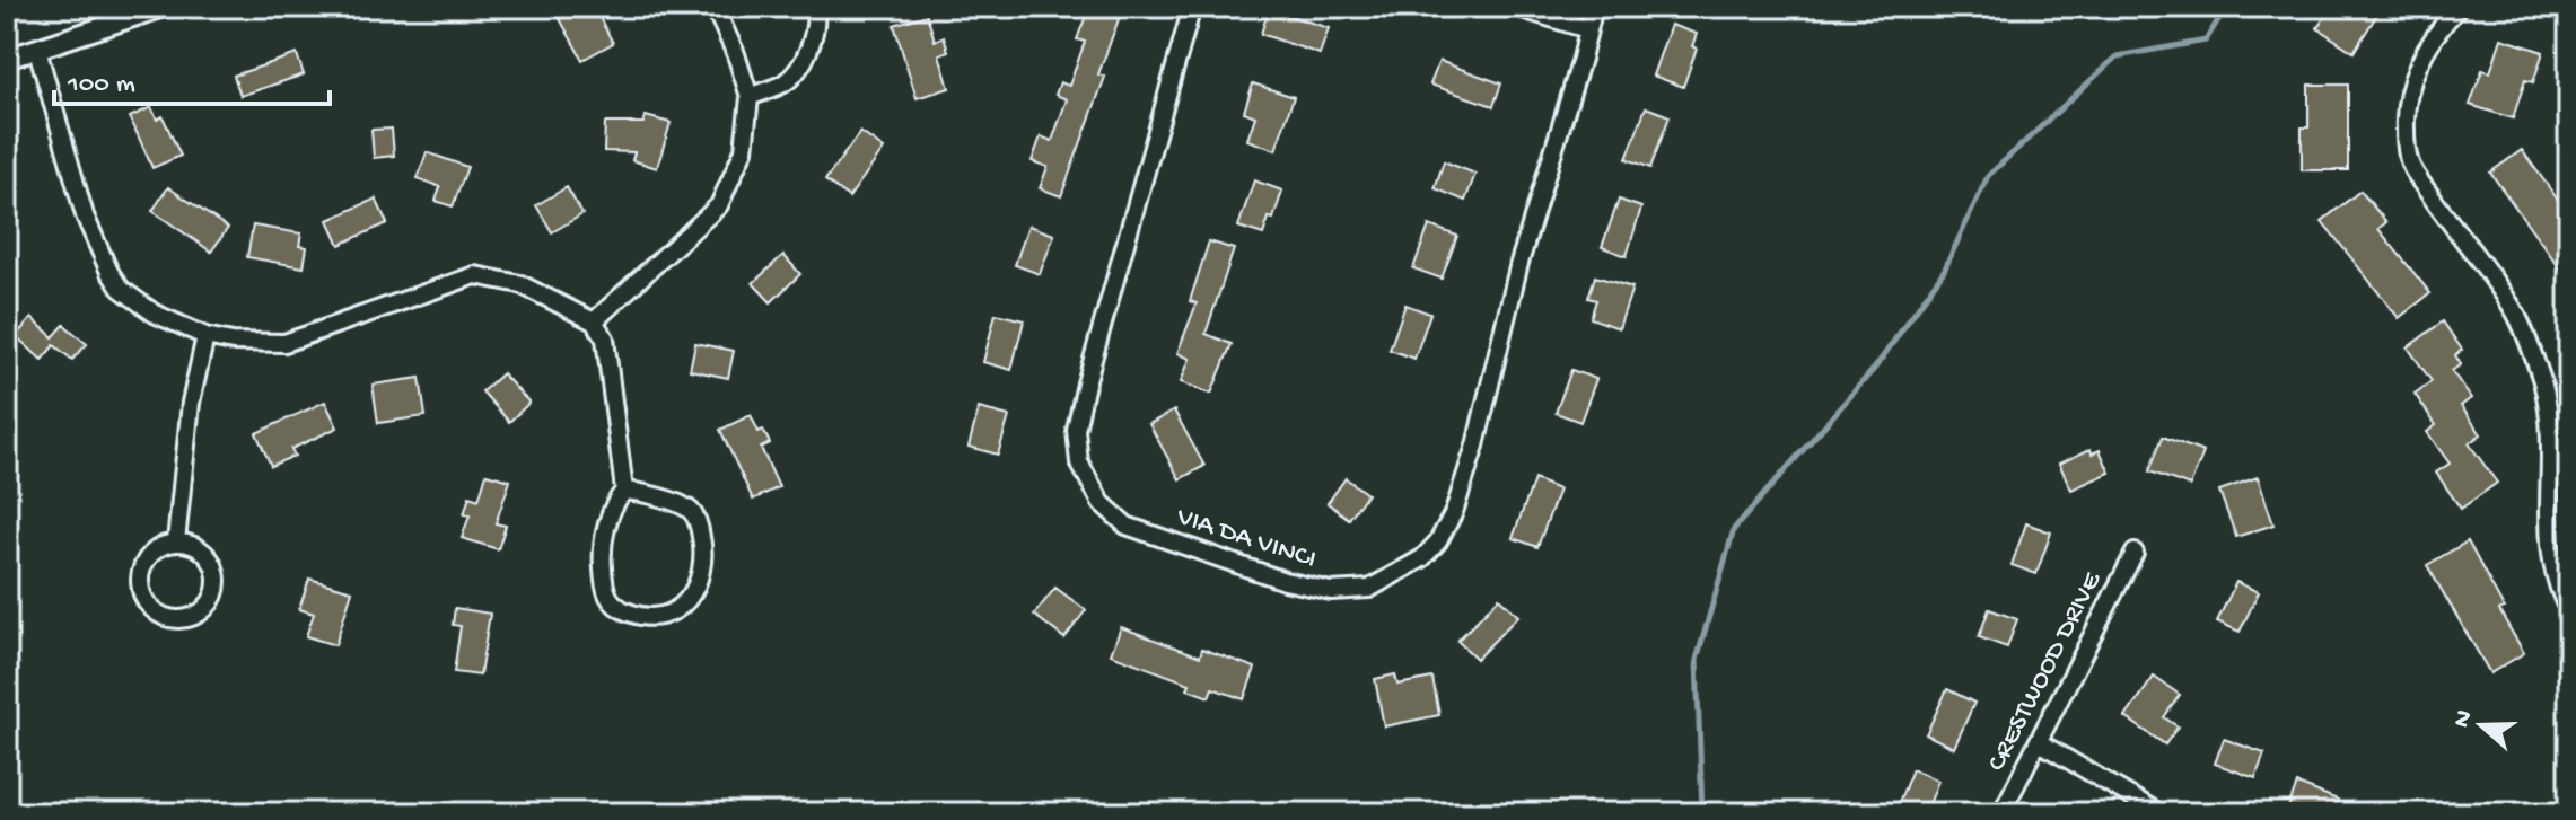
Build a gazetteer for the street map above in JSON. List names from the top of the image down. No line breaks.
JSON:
{"streets":{"street":["VIA DA VINCI","CRESTWOOD DRIVE"]},"scale_bar":"100 m","north":"left"}
